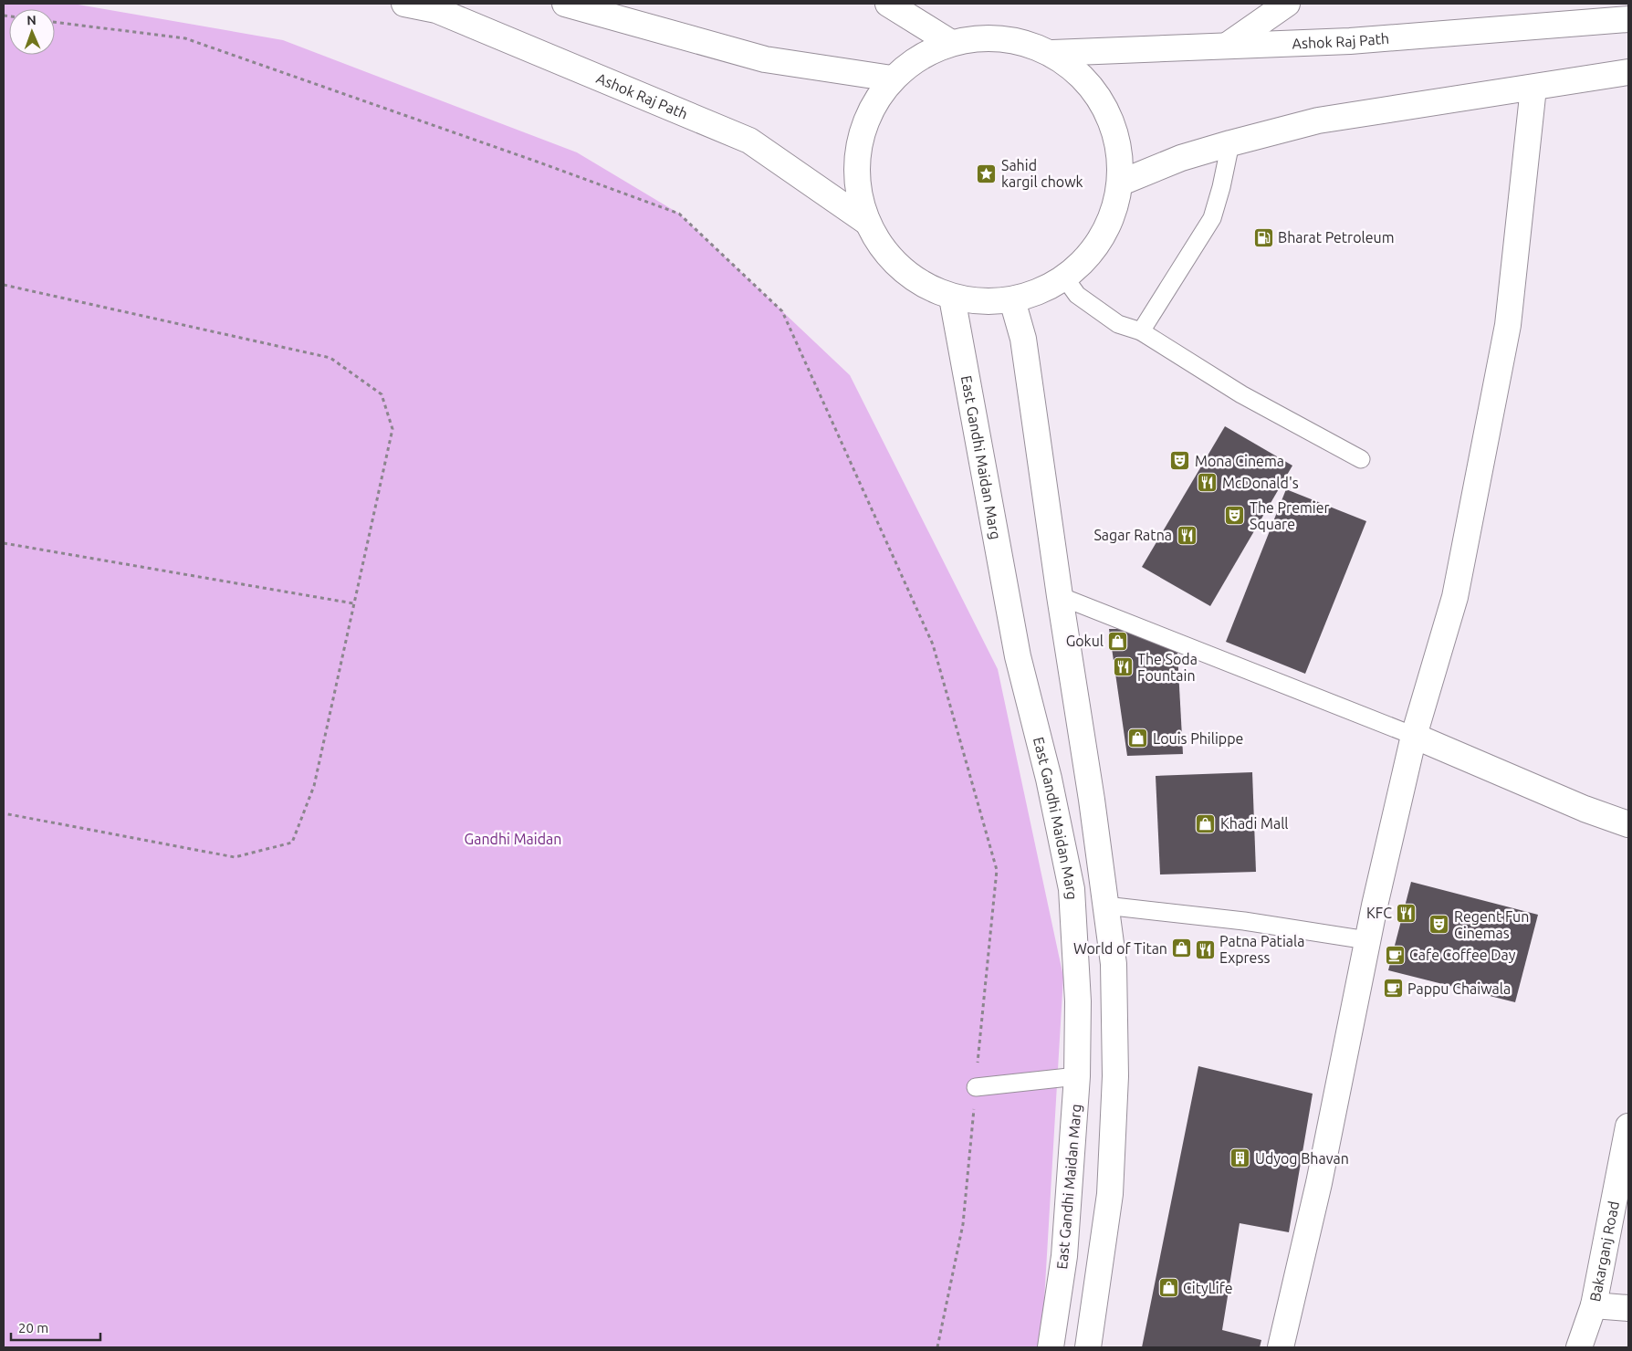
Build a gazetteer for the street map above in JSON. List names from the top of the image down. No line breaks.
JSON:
{"streets":{"main road":["Ashok Raj Path","East Gandhi Maidan Marg","Bakarganj Road"]},"parks":["Gandhi Maidan"],"places":{"place":["Sahid kargil chowk"],"fuel station":["Bharat Petroleum"],"theatre":["Mona Cinema","The Premier Square","Regent Fun Cinemas"],"restaurant":["McDonald's","Sagar Ratna","The Soda Fountain","KFC","Patna Patiala Express"],"shop":["Gokul","Louis Philippe","Khadi Mall","World of Titan","CityLife"],"cafe":["Cafe Coffee Day","Pappu Chaiwala"],"building":["Udyog Bhavan"]},"scale_bar":"20 m","north":"top"}
